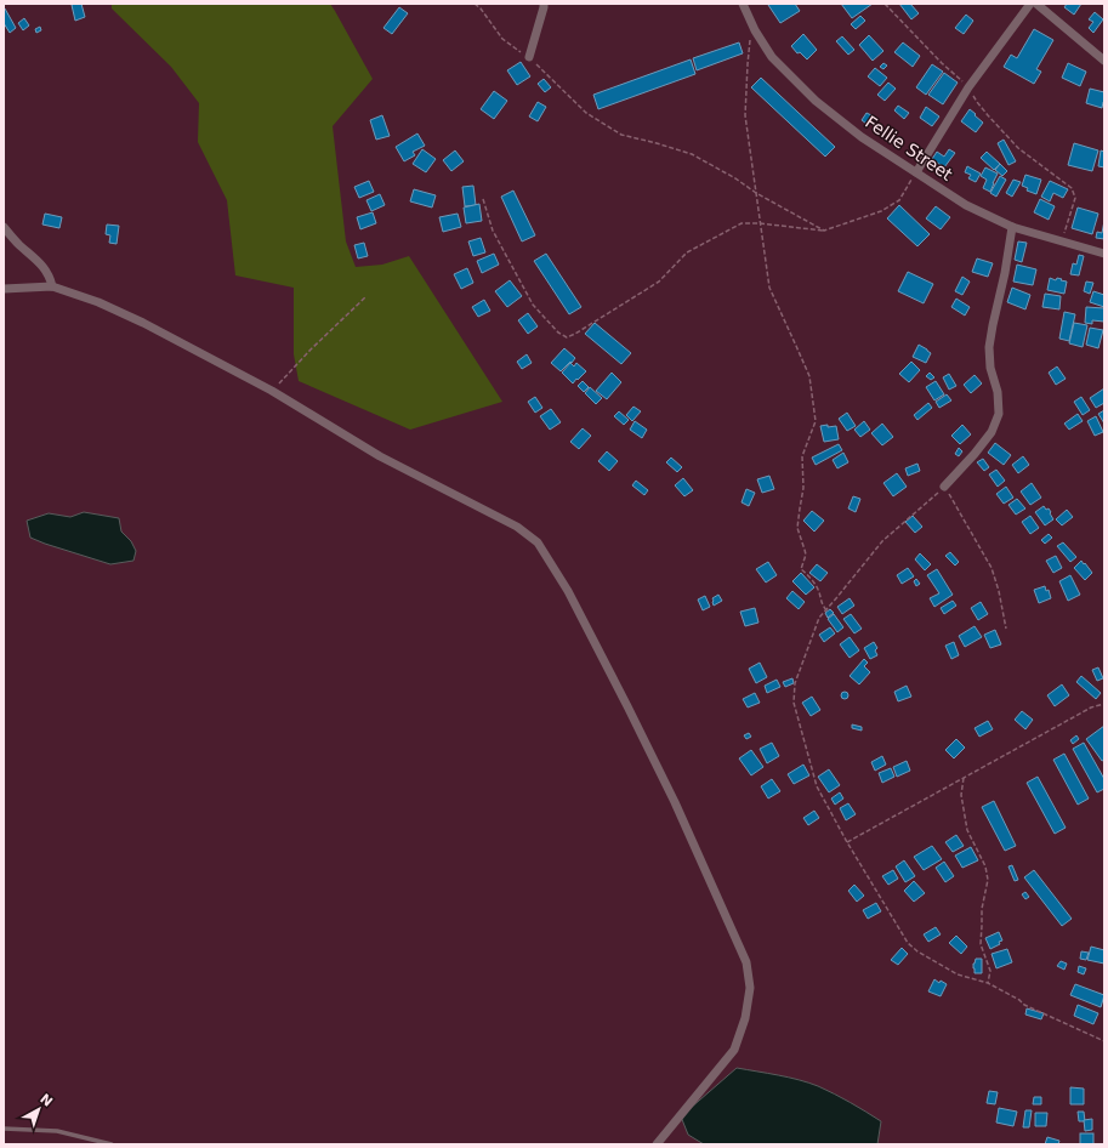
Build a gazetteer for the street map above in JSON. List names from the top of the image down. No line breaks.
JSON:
{"streets":{"street":["Fellie Street"]},"north":"top right"}
